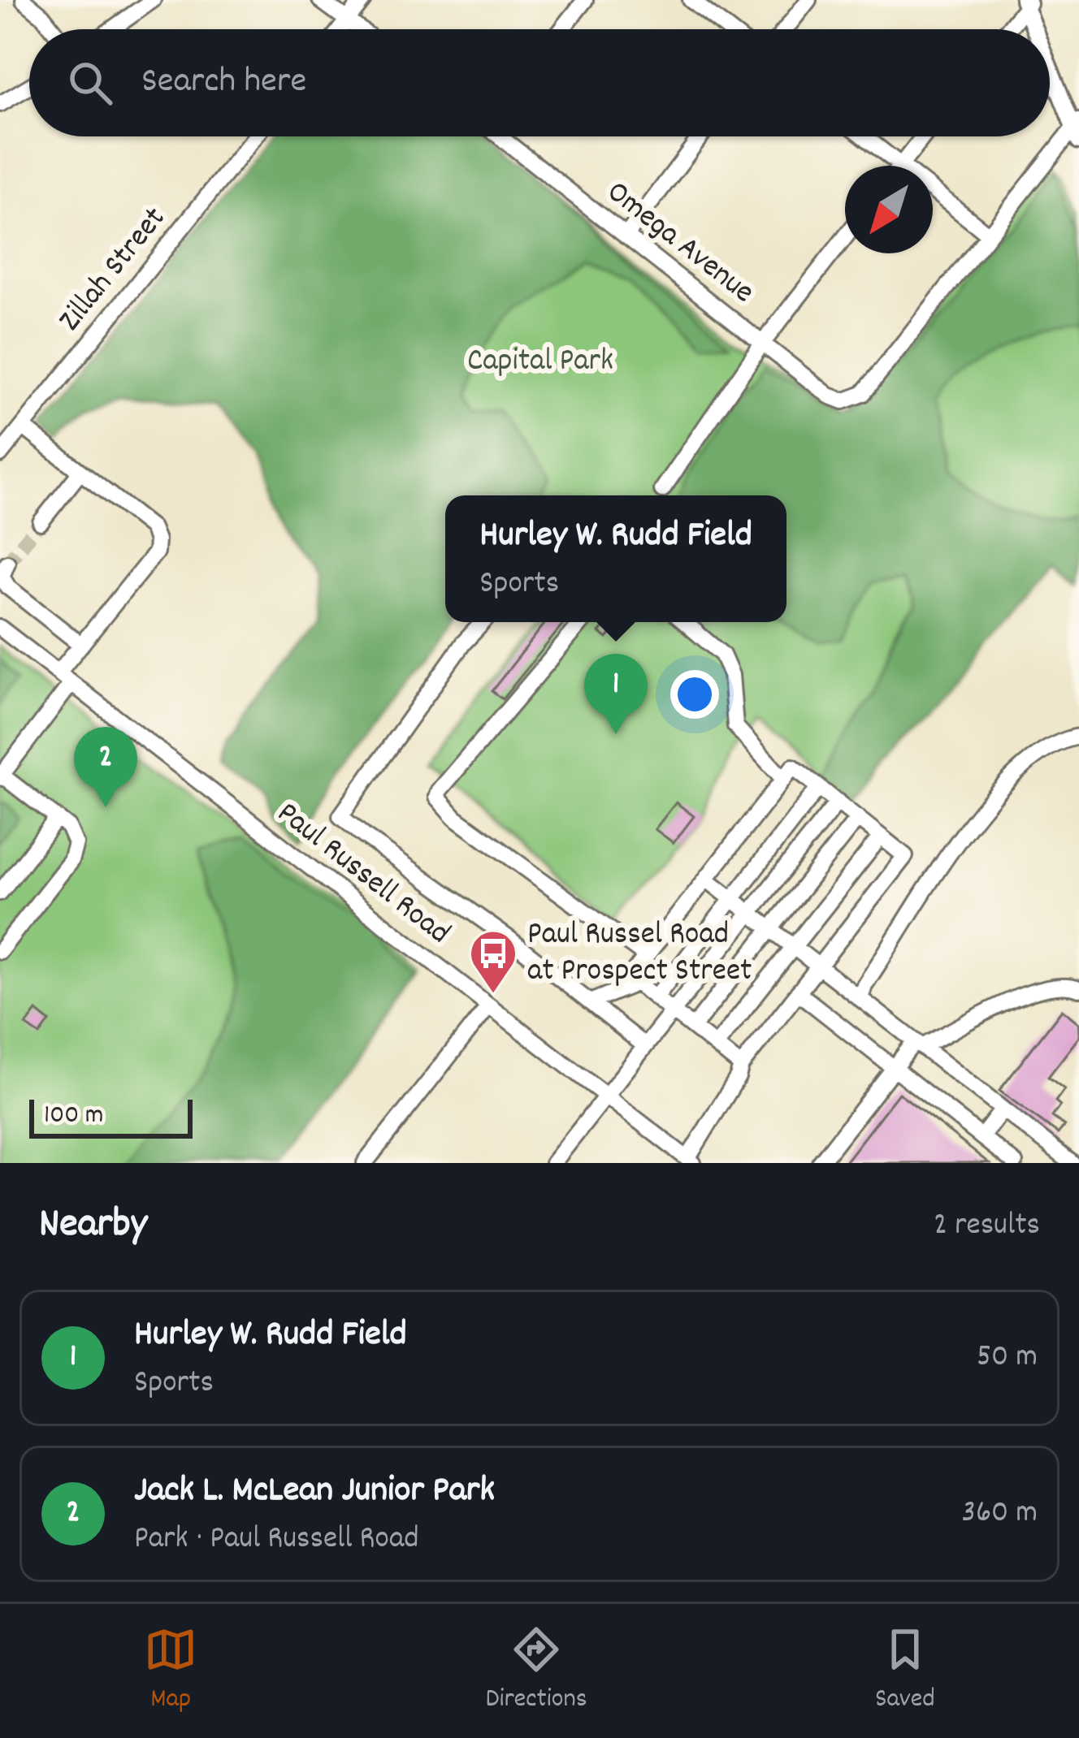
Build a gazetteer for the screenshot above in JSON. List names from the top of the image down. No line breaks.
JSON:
{"streets":{"street":["Omega Avenue","Zillah Street","Paul Russell Road"]},"parks":["Capital Park"],"places":{"bus stop":["Paul Russel Road at Prospect Street"]},"scale_bar":"100 m","north":"bottom left","page":{"search":"Search here","popup":["Hurley W. Rudd Field","Sports"],"pins":["1","2"],"scale":"100 m","heading":["Nearby","2 results"],"list":[{"mark":"1","name":"Hurley W. Rudd Field","note":"Sports","value":"50 m"},{"mark":"2","name":"Jack L. McLean Junior Park","note":"Park · Paul Russell Road","value":"360 m"}],"nav":["Map","Directions","Saved"]}}
